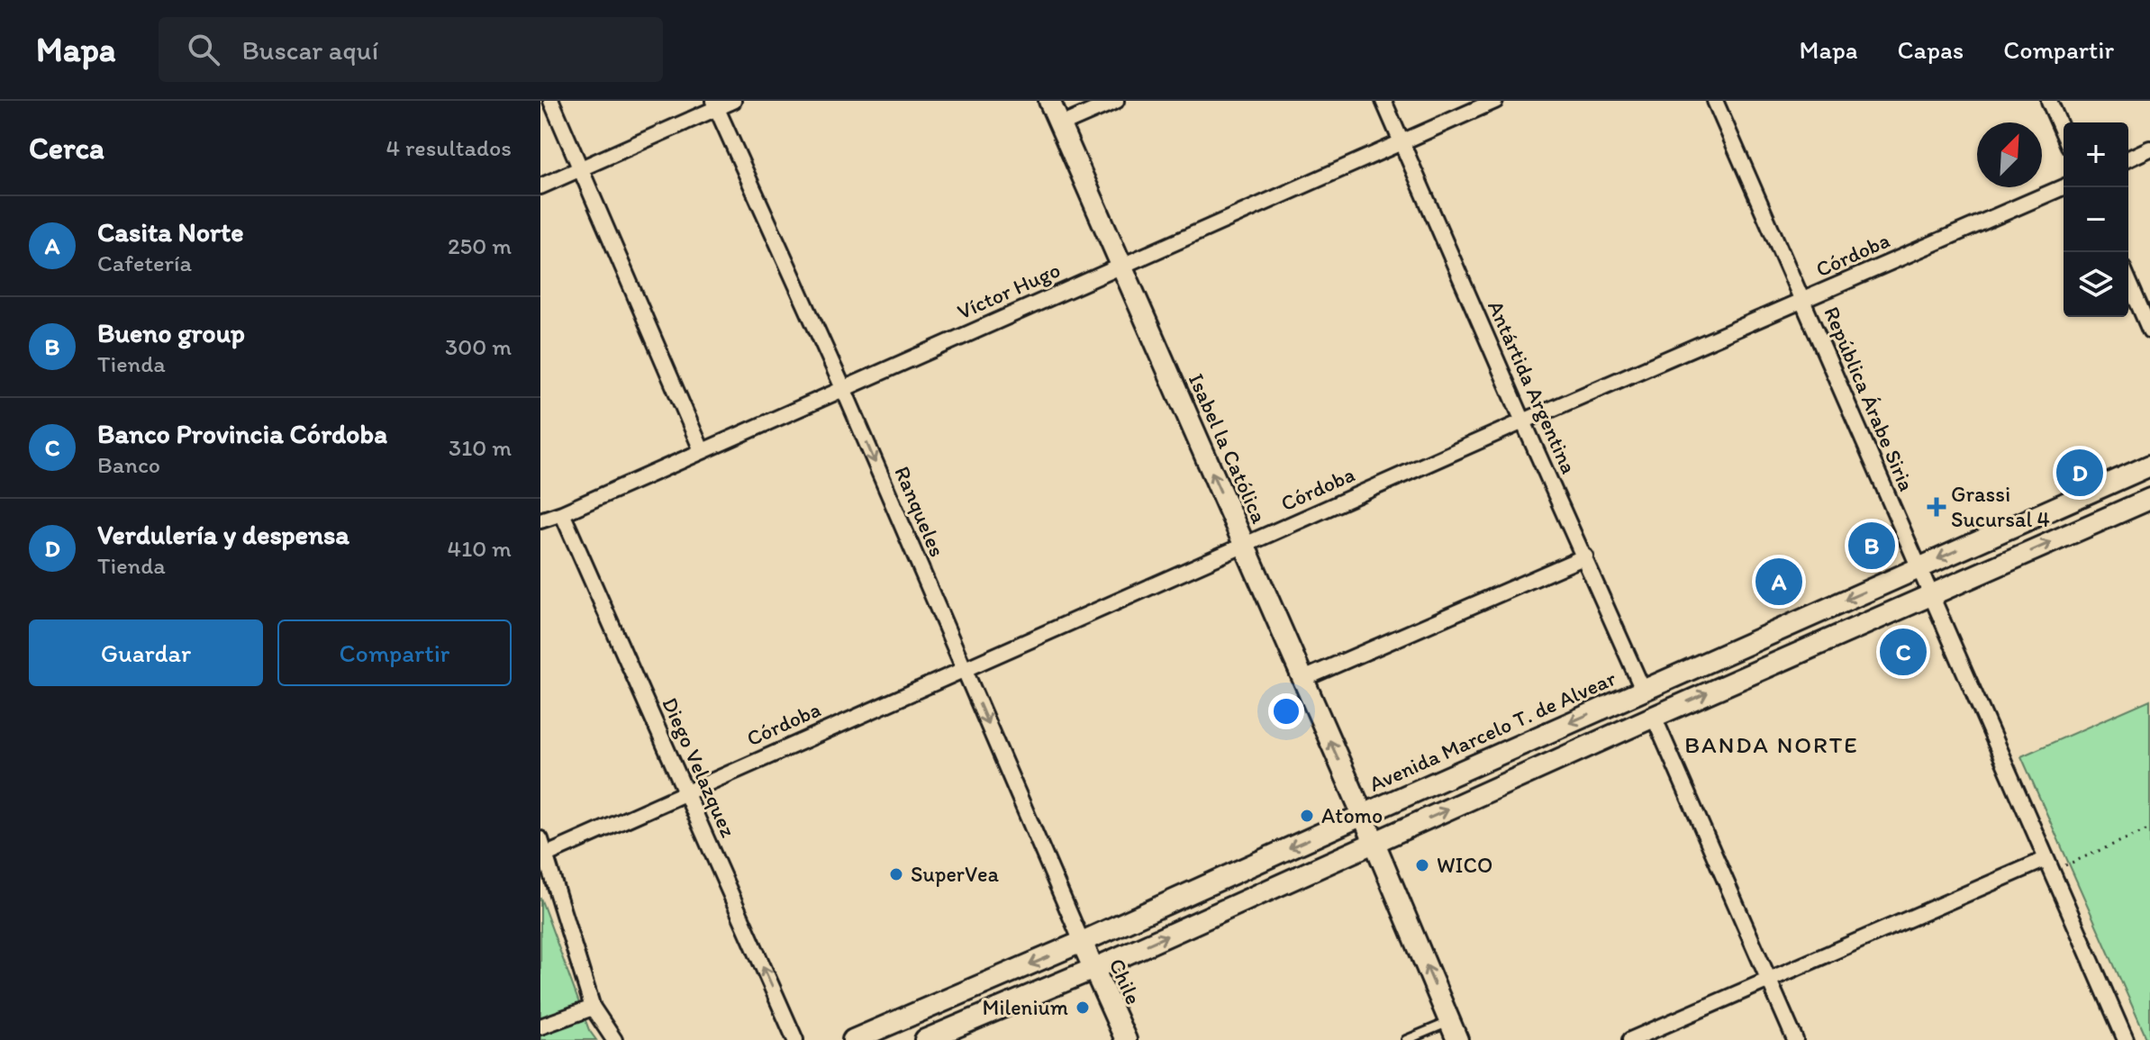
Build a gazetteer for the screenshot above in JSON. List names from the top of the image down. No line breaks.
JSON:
{"streets":{"main road":["Isabel la Católica","Avenida Marcelo T. de Alvear","Chile"],"street":["Córdoba","Víctor Hugo","Antártida Argentina","República Árabe Siria","Ranqueles","Diego Velazquez"]},"crossings":[["Córdoba","Antártida Argentina"],["Córdoba","República Árabe Siria"],["Córdoba","Isabel la Católica"],["Córdoba","Ranqueles"],["Córdoba","Diego Velazquez"],["Víctor Hugo","Antártida Argentina"],["Víctor Hugo","Isabel la Católica"],["Víctor Hugo","Ranqueles"],["Víctor Hugo","Diego Velazquez"],["Antártida Argentina","Avenida Marcelo T. de Alvear"],["República Árabe Siria","Avenida Marcelo T. de Alvear"],["Isabel la Católica","Avenida Marcelo T. de Alvear"],["Ranqueles","Avenida Marcelo T. de Alvear"],["Ranqueles","Chile"],["Avenida Marcelo T. de Alvear","Chile"]],"one_way":["Isabel la Católica","Ranqueles","Diego Velazquez"],"districts":["BANDA NORTE"],"places":{"health":["Grassi Sucursal 4"],"other":["Atomo","WICO","SuperVea","Milenium"]},"north":"top right","page":{"header":"Mapa","search":"Buscar aquí","nav":["Mapa","Capas","Compartir"],"heading":["Cerca","4 resultados"],"map_buttons":["+","−"],"list":[{"mark":"A","name":"Casita Norte","note":"Cafetería","value":"250 m"},{"mark":"B","name":"Bueno group","note":"Tienda","value":"300 m"},{"mark":"C","name":"Banco Provincia Córdoba","note":"Banco","value":"310 m"},{"mark":"D","name":"Verdulería y despensa","note":"Tienda","value":"410 m"}],"pins":["D","B","A","C"],"buttons":["Guardar","Compartir"]}}
